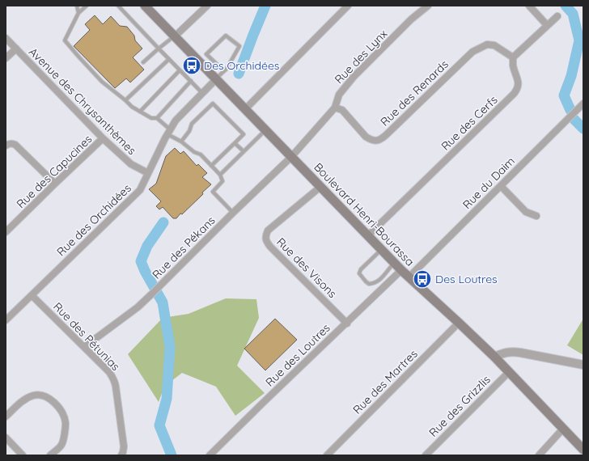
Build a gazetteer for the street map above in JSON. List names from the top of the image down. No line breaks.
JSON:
{"streets":{"main road":["Boulevard Henri-Bourassa"],"street":["Rue des Lynx","Rue des Renards","Avenue des Chrysanthèmes","Rue des Cerfs","Rue des Capucines","Rue du Daim","Rue des Orchidées","Rue des Pékans","Rue des Visons","Rue des Pétunias","Rue des Loutres","Rue des Martres","Rue des Grizzlis"]},"crossings":[["Rue des Lynx","Rue des Renards"],["Rue des Lynx","Boulevard Henri-Bourassa"],["Rue des Lynx","Rue des Pékans"],["Rue des Renards","Rue des Cerfs"],["Avenue des Chrysanthèmes","Rue des Capucines"],["Avenue des Chrysanthèmes","Rue des Orchidées"],["Rue des Cerfs","Boulevard Henri-Bourassa"],["Rue du Daim","Boulevard Henri-Bourassa"],["Boulevard Henri-Bourassa","Rue des Orchidées"],["Boulevard Henri-Bourassa","Rue des Pékans"],["Boulevard Henri-Bourassa","Rue des Visons"],["Boulevard Henri-Bourassa","Rue des Loutres"],["Boulevard Henri-Bourassa","Rue des Martres"],["Boulevard Henri-Bourassa","Rue des Grizzlis"],["Rue des Orchidées","Rue des Pétunias"],["Rue des Pékans","Rue des Pétunias"],["Rue des Visons","Rue des Loutres"]],"places":{"bus stop":["Des Orchidées","Des Loutres"]}}
